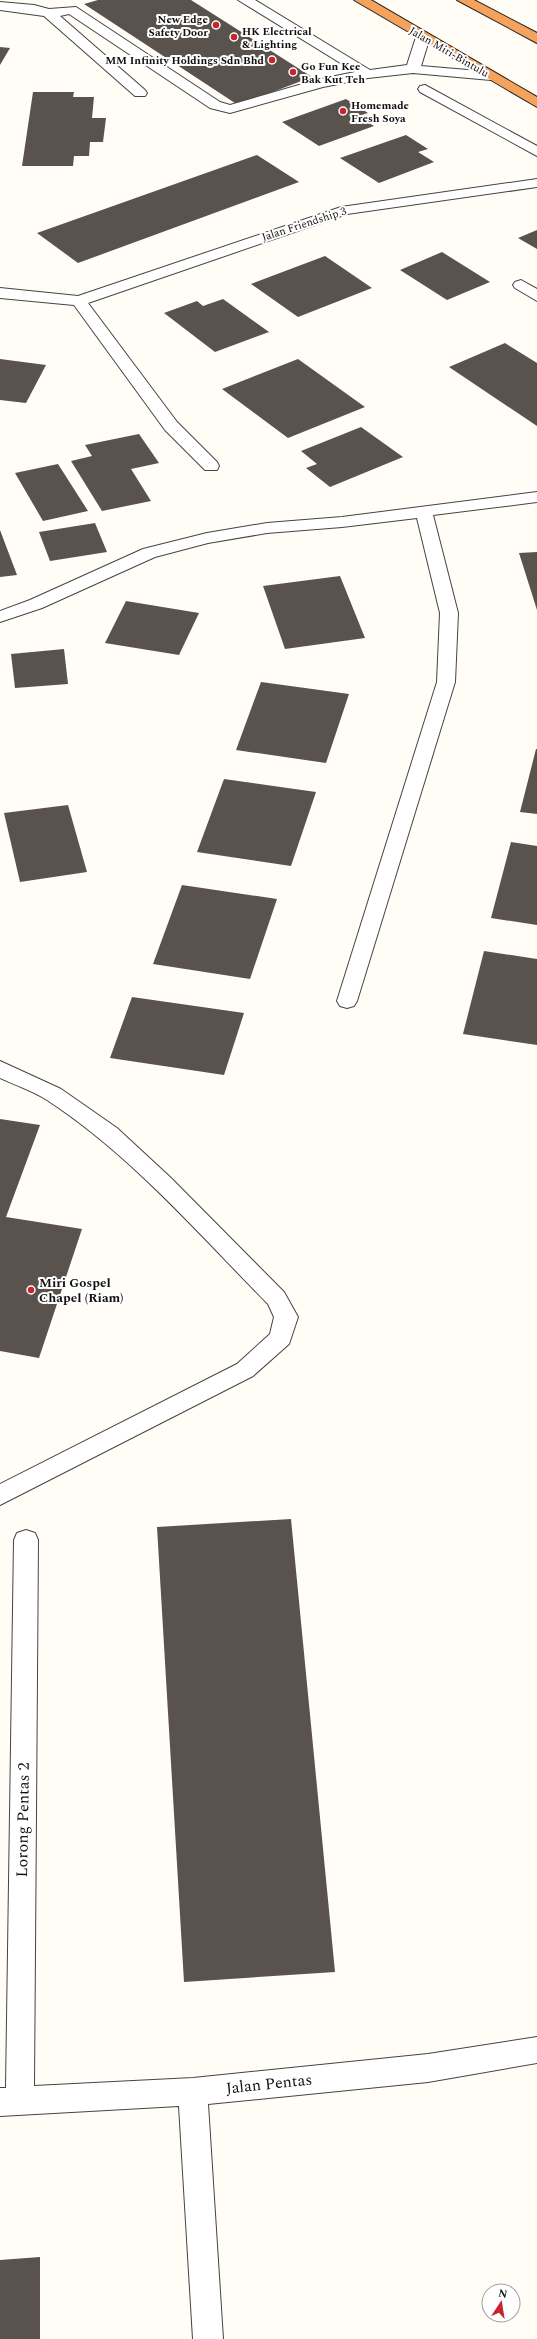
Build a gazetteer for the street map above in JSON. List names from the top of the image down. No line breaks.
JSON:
{"streets":{"highway":["Jalan Miri-Bintulu"],"street":["Jalan Friendship 3","Lorong Pentas 2","Jalan Pentas"]},"crossings":[["Lorong Pentas 2","Jalan Pentas"]],"places":["New Edge Safety Door","HK Electrical & Lighting","MM Infinity Holdings Sdn Bhd","Go Fun Kee Bak Kut Teh","Homemade Fresh Soya","Miri Gospel Chapel (Riam)"],"north":"top"}
